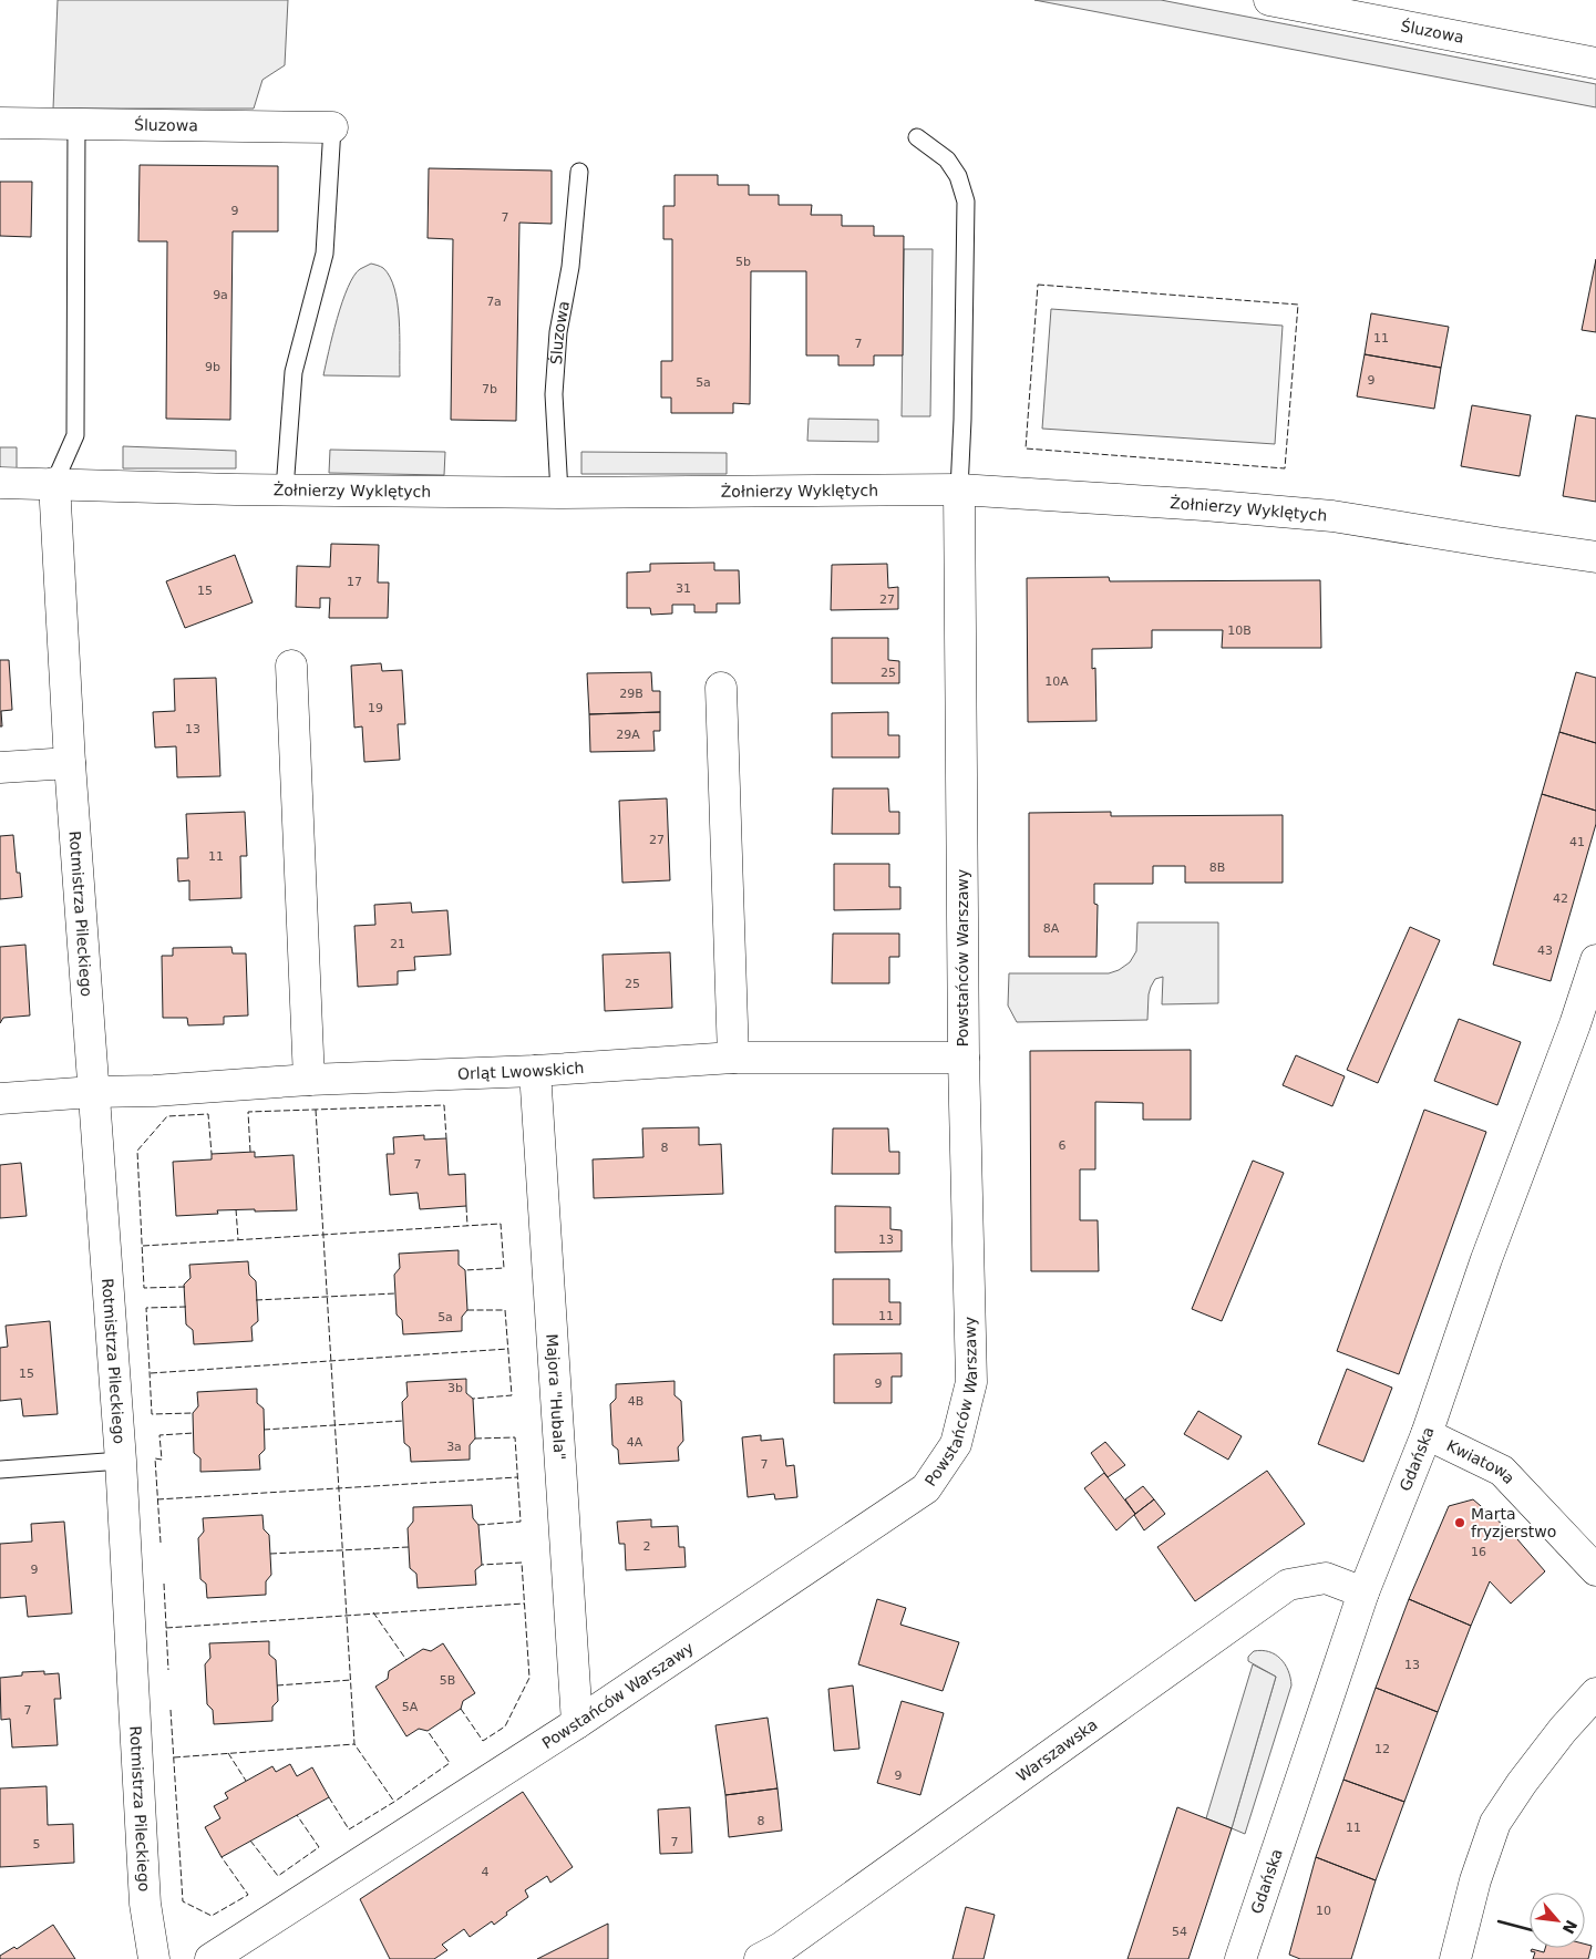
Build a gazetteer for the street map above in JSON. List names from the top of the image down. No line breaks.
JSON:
{"streets":{"street":["Śluzowa","Żołnierzy Wyklętych","Rotmistrza Pileckiego","Powstańców Warszawy","Orląt Lwowskich","Majora \"Hubala\"","Gdańska","Kwiatowa","Warszawska"]},"crossings":[["Śluzowa","Żołnierzy Wyklętych"],["Żołnierzy Wyklętych","Rotmistrza Pileckiego"],["Żołnierzy Wyklętych","Powstańców Warszawy"],["Rotmistrza Pileckiego","Orląt Lwowskich"],["Powstańców Warszawy","Orląt Lwowskich"],["Powstańców Warszawy","Majora \"Hubala\""],["Orląt Lwowskich","Majora \"Hubala\""],["Gdańska","Kwiatowa"],["Gdańska","Warszawska"]],"places":["Marta fryzjerstwo"],"house_numbers":["9","7","5b","9a","7a","11","7","9b","9","5a","7b","17","31","15","27","10B","25","10A","29B","19","13","29A","27","41","11","8B","42","8A","21","43","25","6","8","7","13","11","5a","15","9","3b","4B","4A","3a","7","2","16","9","13","5B","5A","7","12","9","8","11","7","5","4","10","54"],"north":"bottom right"}
